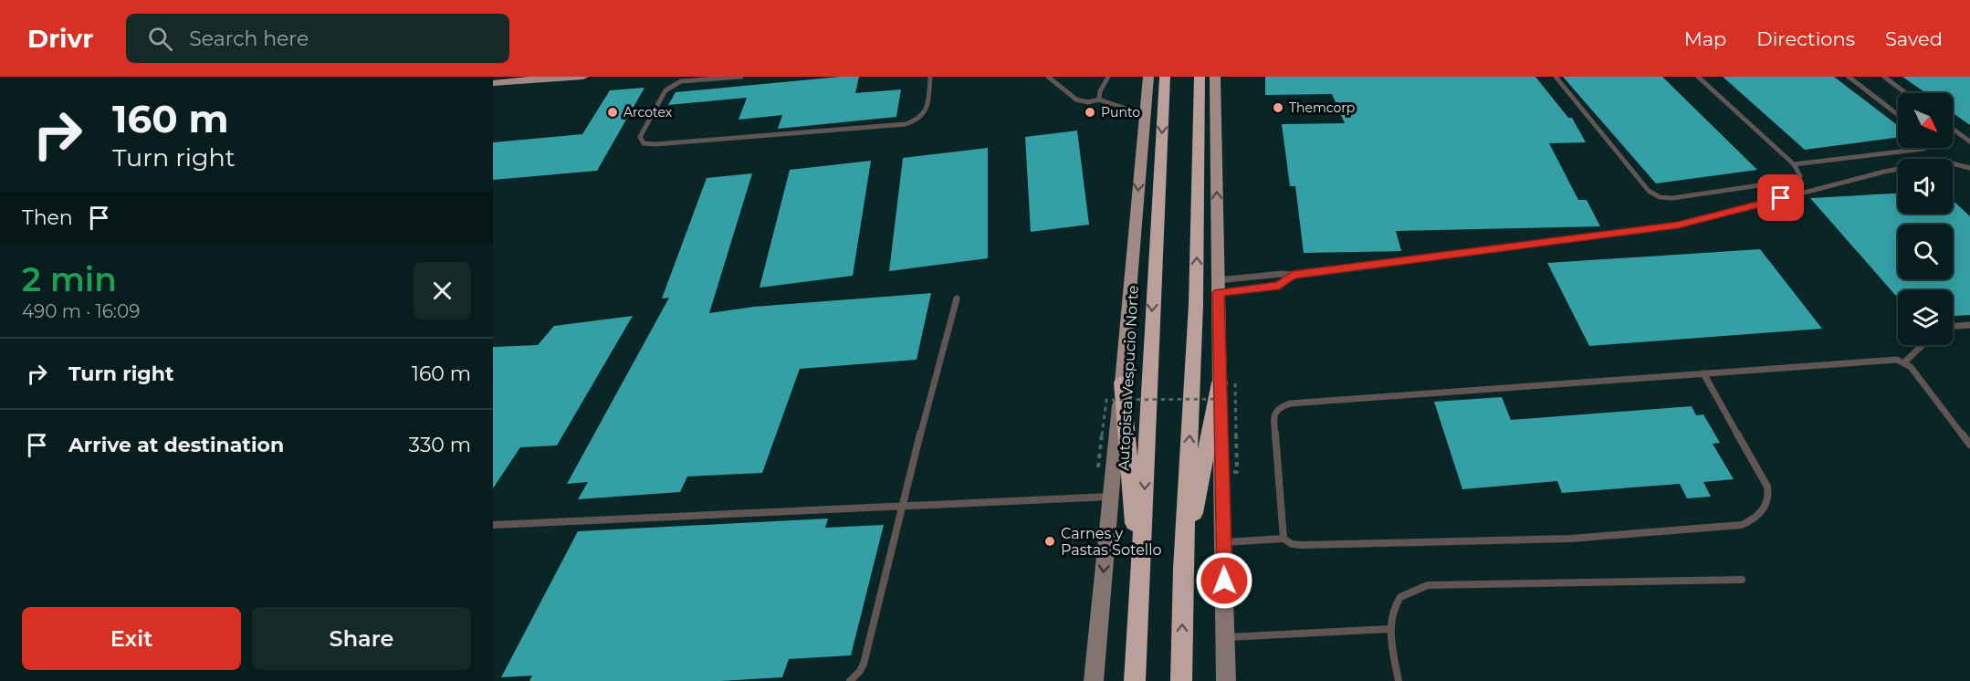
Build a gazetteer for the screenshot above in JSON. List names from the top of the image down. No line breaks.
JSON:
{"streets":{"highway":["Autopista Vespucio Norte"]},"places":["Themcorp","Arcotex","Punto","Carnes y Pastas Sotello"],"north":"bottom right","page":{"header":"Drivr","search":"Search here","nav":["Map","Directions","Saved"],"turn":["160 m","Turn right"],"then":"Then","heading":["2 min","490 m · 16:09"],"list":[{"name":"Turn right","value":"160 m"},{"name":"Arrive at destination","value":"330 m"}],"buttons":["Exit","Share"]}}
